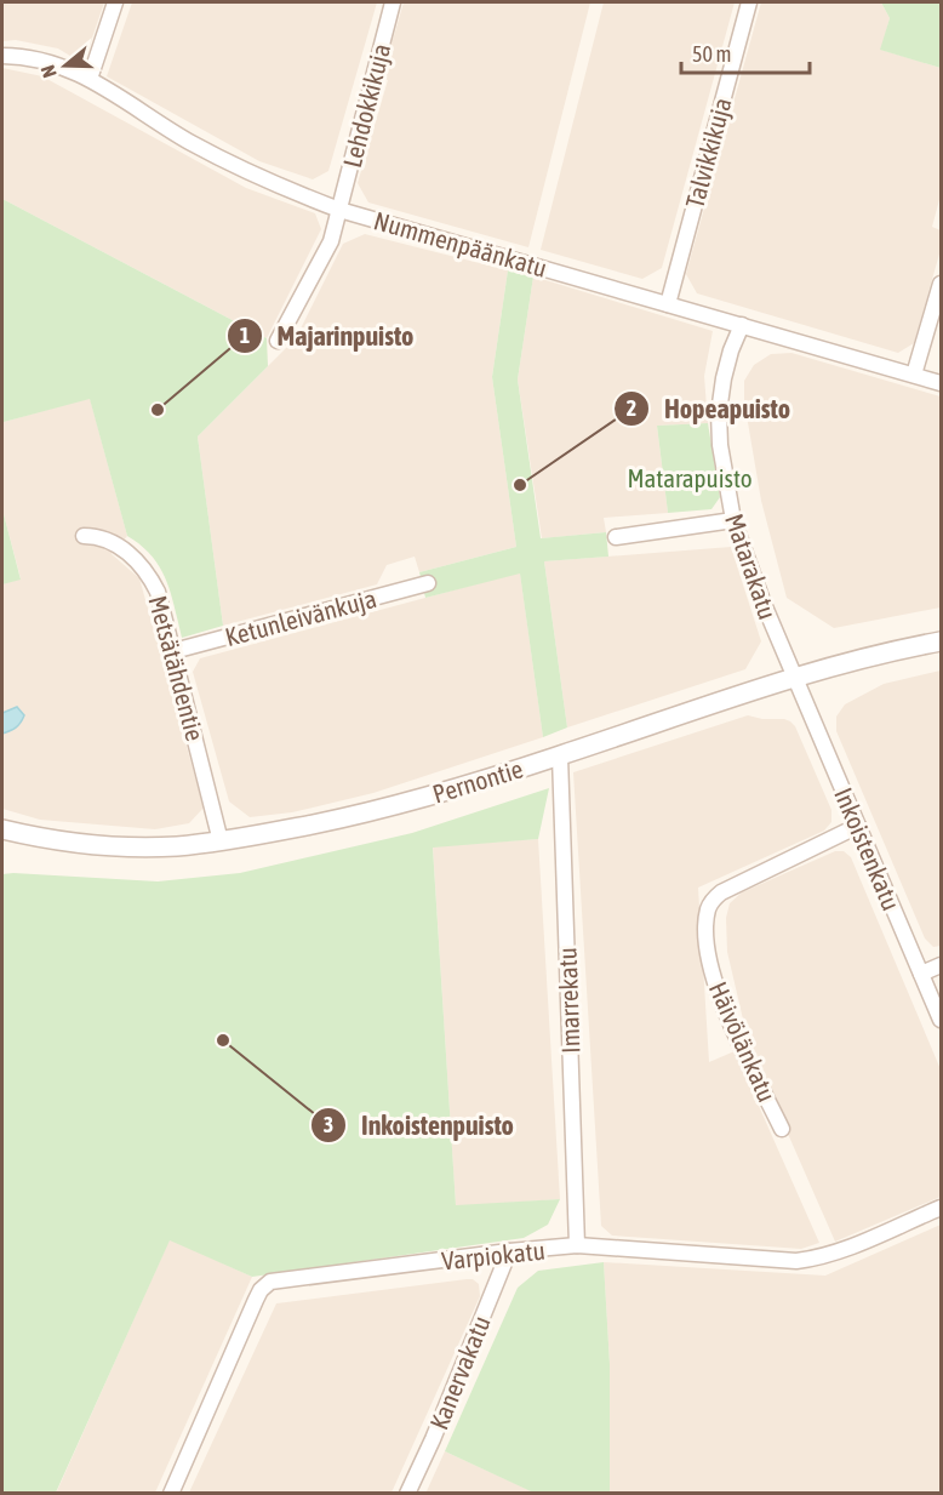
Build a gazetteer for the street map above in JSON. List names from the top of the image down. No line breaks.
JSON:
{"streets":{"street":["Lehdokkikuja","Talvikkikuja","Nummenpäänkatu","Matarakatu","Ketunleivänkuja","Metsätähdentie","Pernontie","Inkoistenkatu","Imarrekatu","Häivölänkatu","Varpiokatu","Kanervakatu"]},"crossings":[["Lehdokkikuja","Nummenpäänkatu"],["Talvikkikuja","Nummenpäänkatu"],["Nummenpäänkatu","Matarakatu"],["Matarakatu","Pernontie"],["Matarakatu","Inkoistenkatu"],["Ketunleivänkuja","Metsätähdentie"],["Metsätähdentie","Pernontie"],["Pernontie","Inkoistenkatu"],["Pernontie","Imarrekatu"],["Inkoistenkatu","Häivölänkatu"],["Imarrekatu","Varpiokatu"],["Varpiokatu","Kanervakatu"]],"parks":["Matarapuisto"],"places":["Majarinpuisto","Hopeapuisto","Inkoistenpuisto"],"scale_bar":"50 m","north":"left"}
